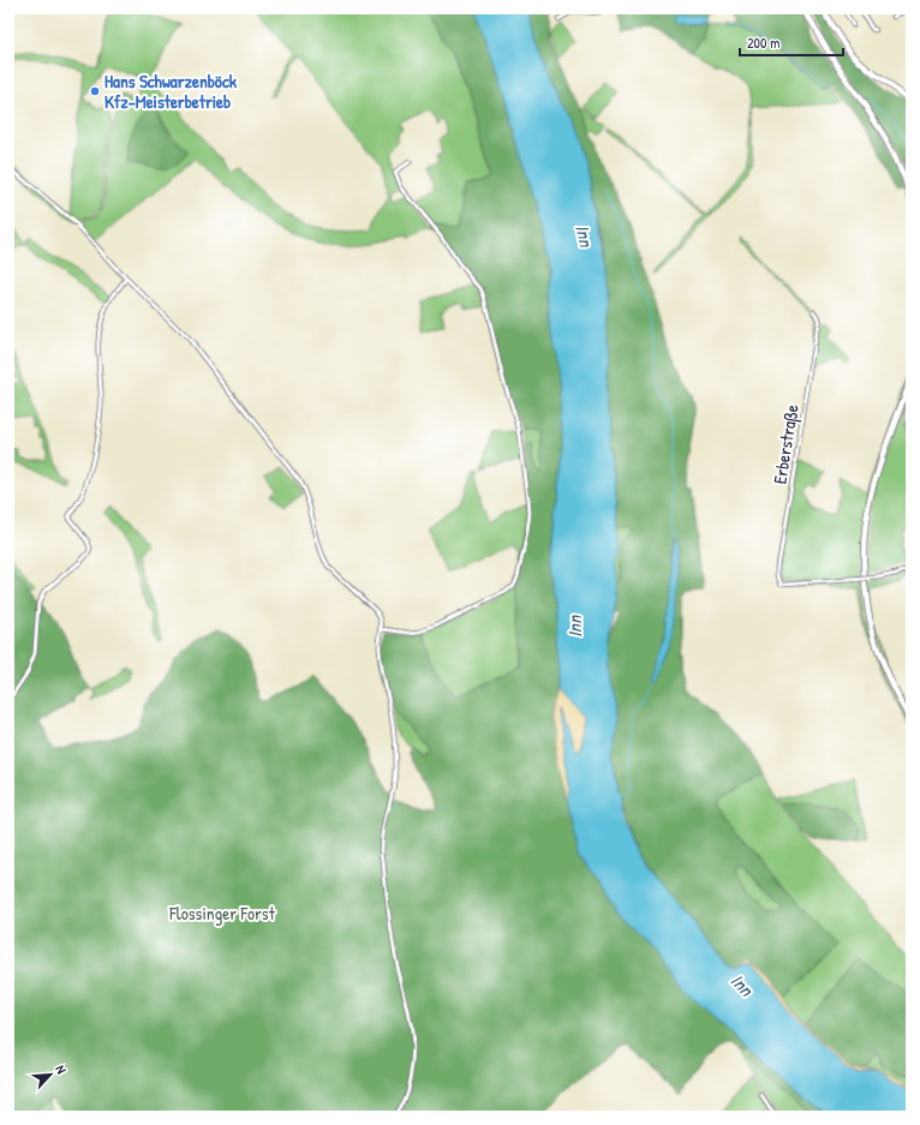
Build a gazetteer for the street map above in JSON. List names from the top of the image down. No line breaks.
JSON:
{"streets":{"street":["Erberstraße"]},"water":["Inn"],"parks":["Flossinger Forst"],"places":["Hans Schwarzenböck Kfz-Meisterbetrieb"],"scale_bar":"200 m","north":"top right"}
